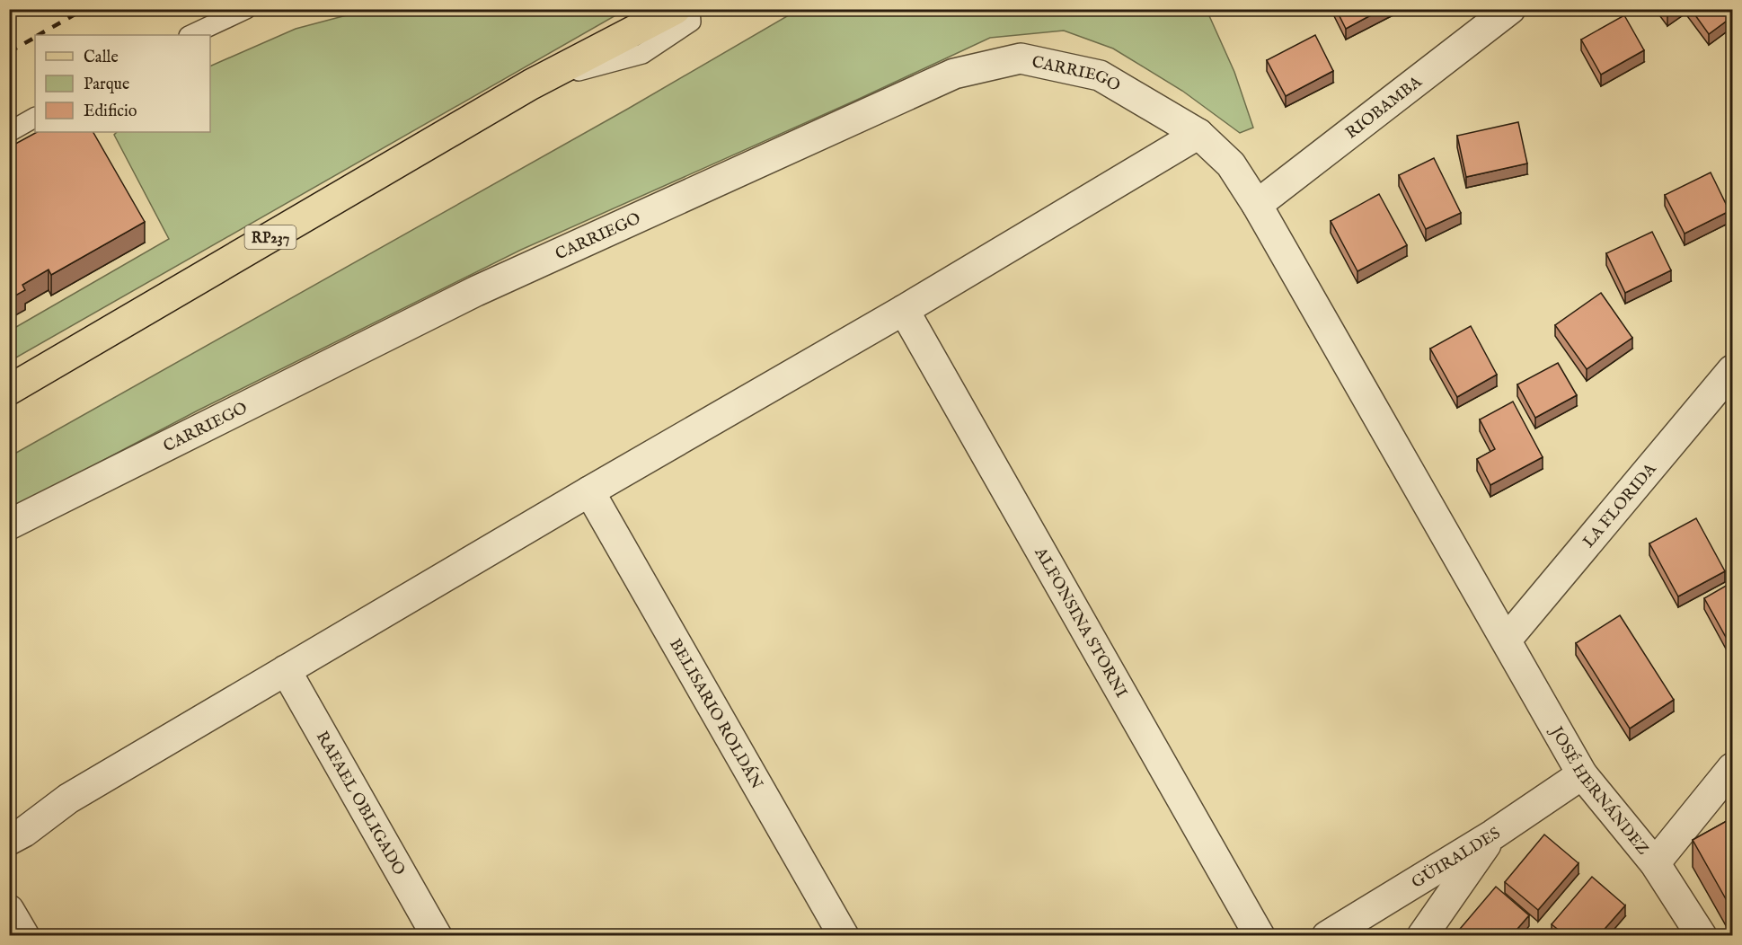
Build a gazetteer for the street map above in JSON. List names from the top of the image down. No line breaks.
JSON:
{"streets":{"main road":["RP237"],"street":["CARRIEGO","RIOBAMBA","LA FLORIDA","ALFONSINA STORNI","BELISARIO ROLDÁN","JOSÉ HERNÁNDEZ","RAFAEL OBLIGADO","GÜIRALDES"]},"crossings":[["CARRIEGO","RIOBAMBA"],["CARRIEGO","JOSÉ HERNÁNDEZ"],["RIOBAMBA","JOSÉ HERNÁNDEZ"],["LA FLORIDA","JOSÉ HERNÁNDEZ"],["JOSÉ HERNÁNDEZ","GÜIRALDES"]],"legend":["Calle","Parque","Edificio"]}
